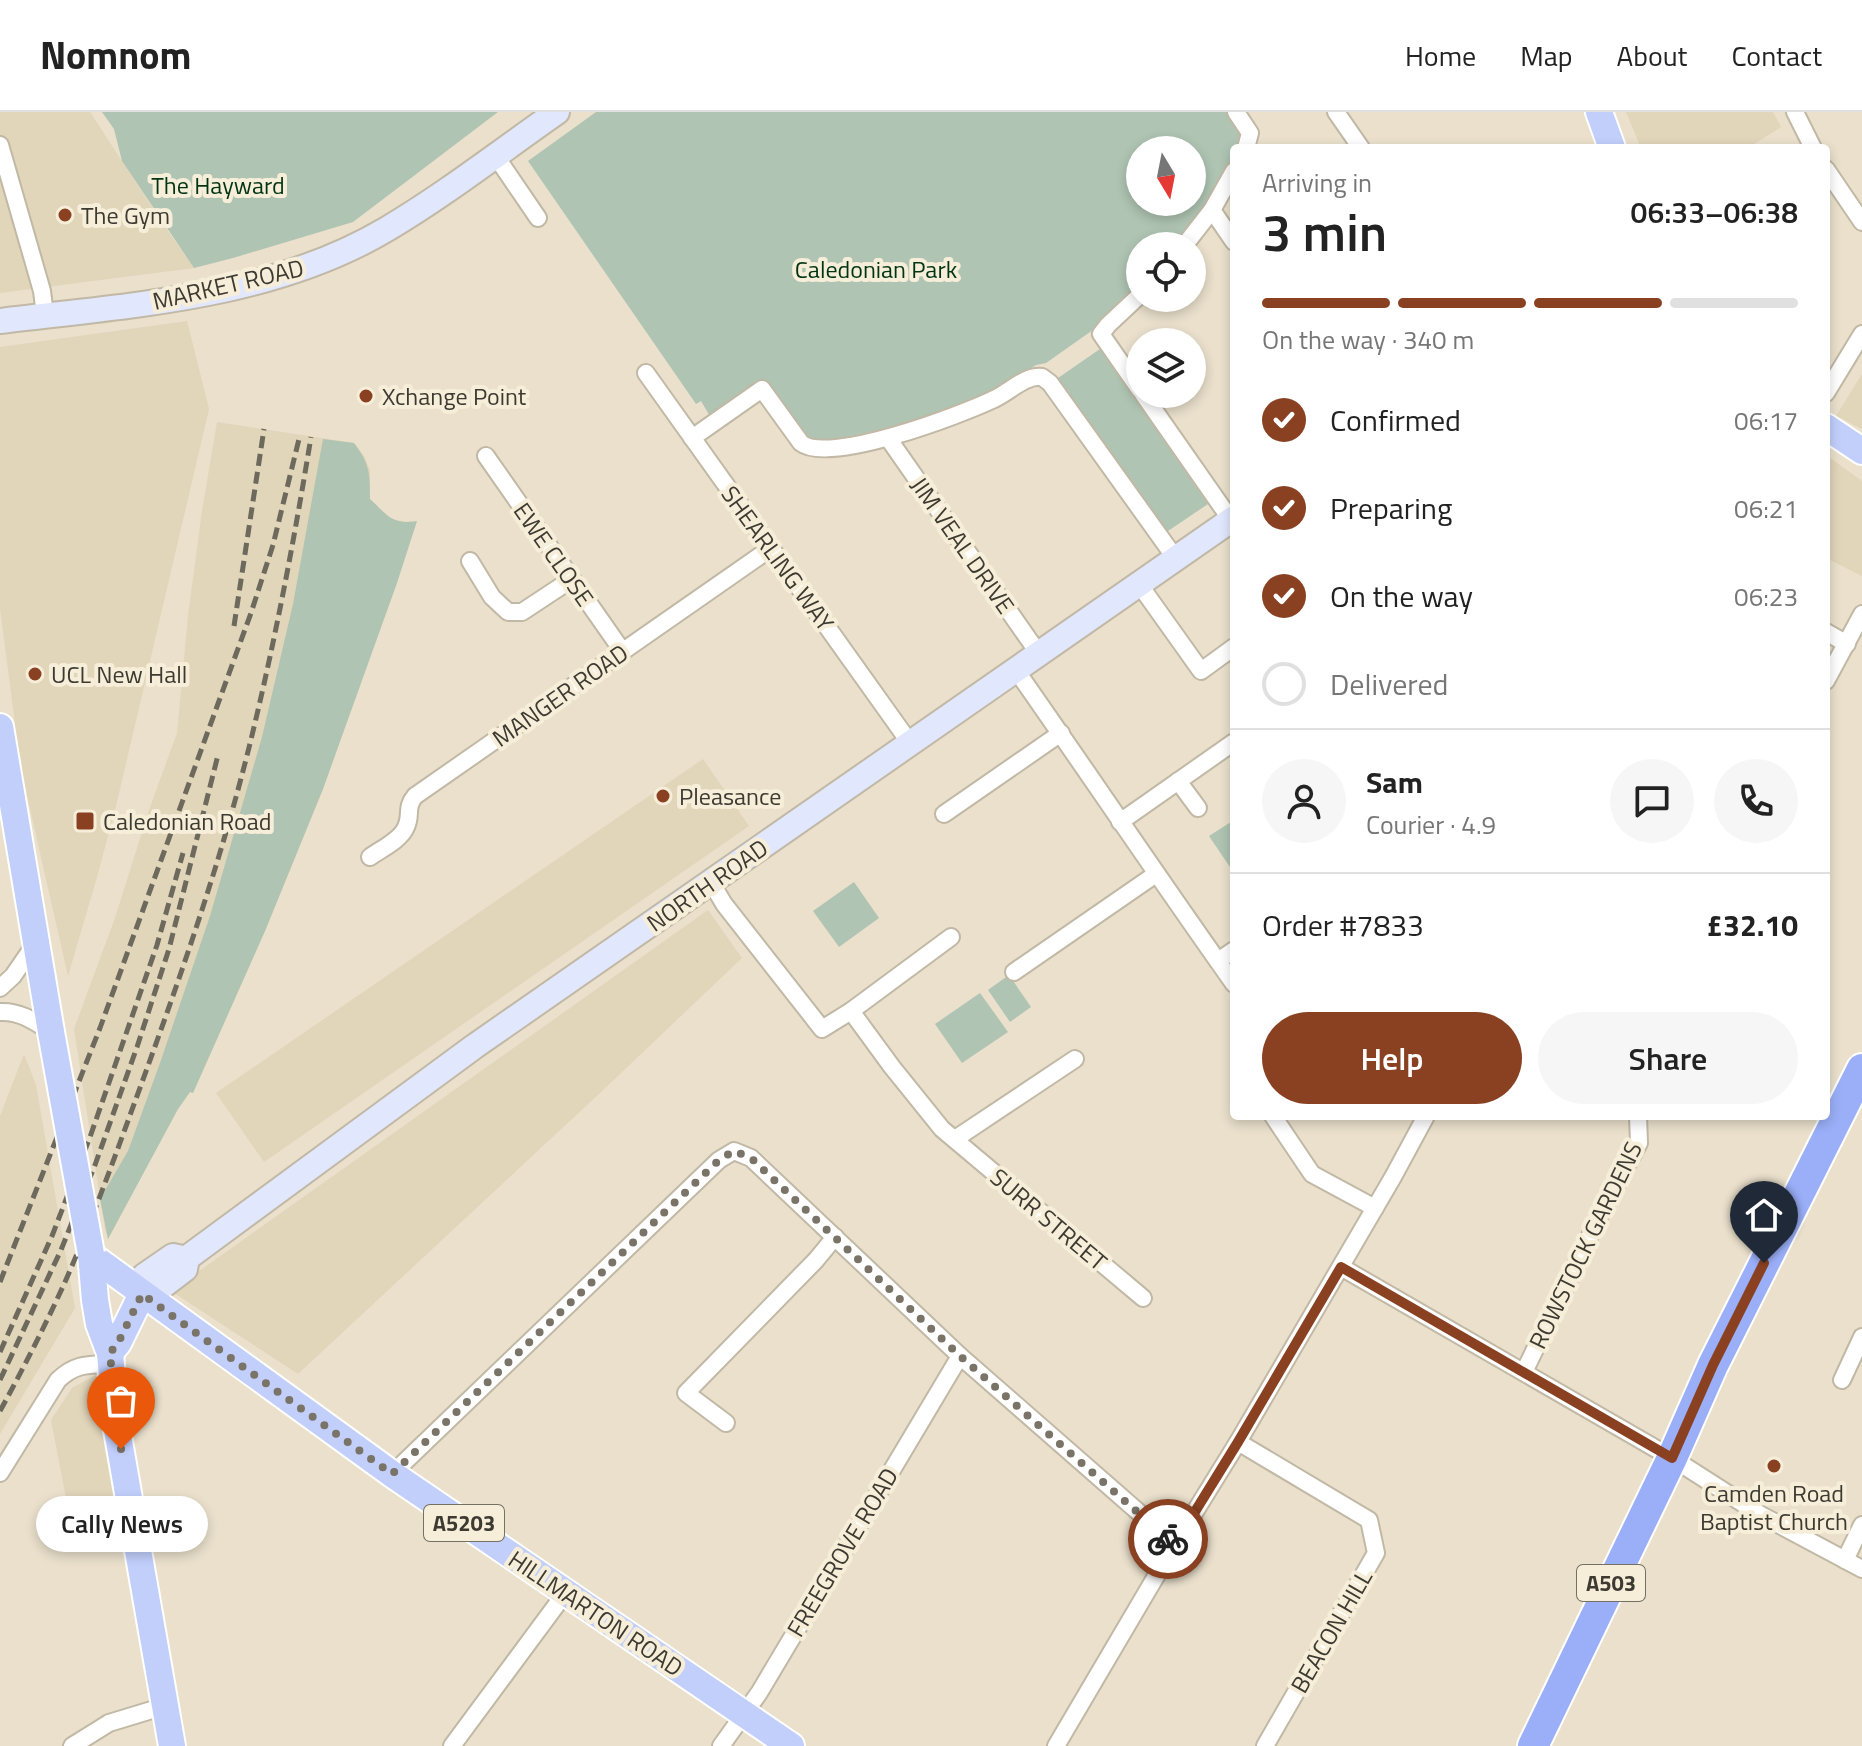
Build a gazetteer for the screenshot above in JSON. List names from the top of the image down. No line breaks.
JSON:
{"streets":{"highway":["A503"],"main road":["A5203","HILLMARTON ROAD"],"street":["MARKET ROAD","JIM VEAL DRIVE","EWE CLOSE","SHEARLING WAY","MANGER ROAD","NORTH ROAD","SURR STREET","ROWSTOCK GARDENS","FREEGROVE ROAD","BEACON HILL"]},"crossings":[["JIM VEAL DRIVE","NORTH ROAD"],["EWE CLOSE","MANGER ROAD"],["SHEARLING WAY","MANGER ROAD"],["SHEARLING WAY","NORTH ROAD"],["NORTH ROAD","HILLMARTON ROAD"],["FREEGROVE ROAD","HILLMARTON ROAD"]],"parks":["The Hayward","Caledonian Park"],"places":{"other":["The Gym","Xchange Point","UCL New Hall","Pleasance","Cally News","Camden Road Baptist Church"],"transit":["Caledonian Road"]},"north":"bottom","page":{"header":"Nomnom","nav":["Home","Map","About","Contact"],"heading":["3 min","Arriving in","06:33–06:38"],"panel":["Sam","Courier · 4.9","Order #7833","£32.10"],"bar":"On the way · 340 m","list":[["Confirmed","06:17"],["Preparing","06:21"],["On the way","06:23"],"Delivered"],"buttons":["Help","Share"],"bubble":"Cally News"}}
